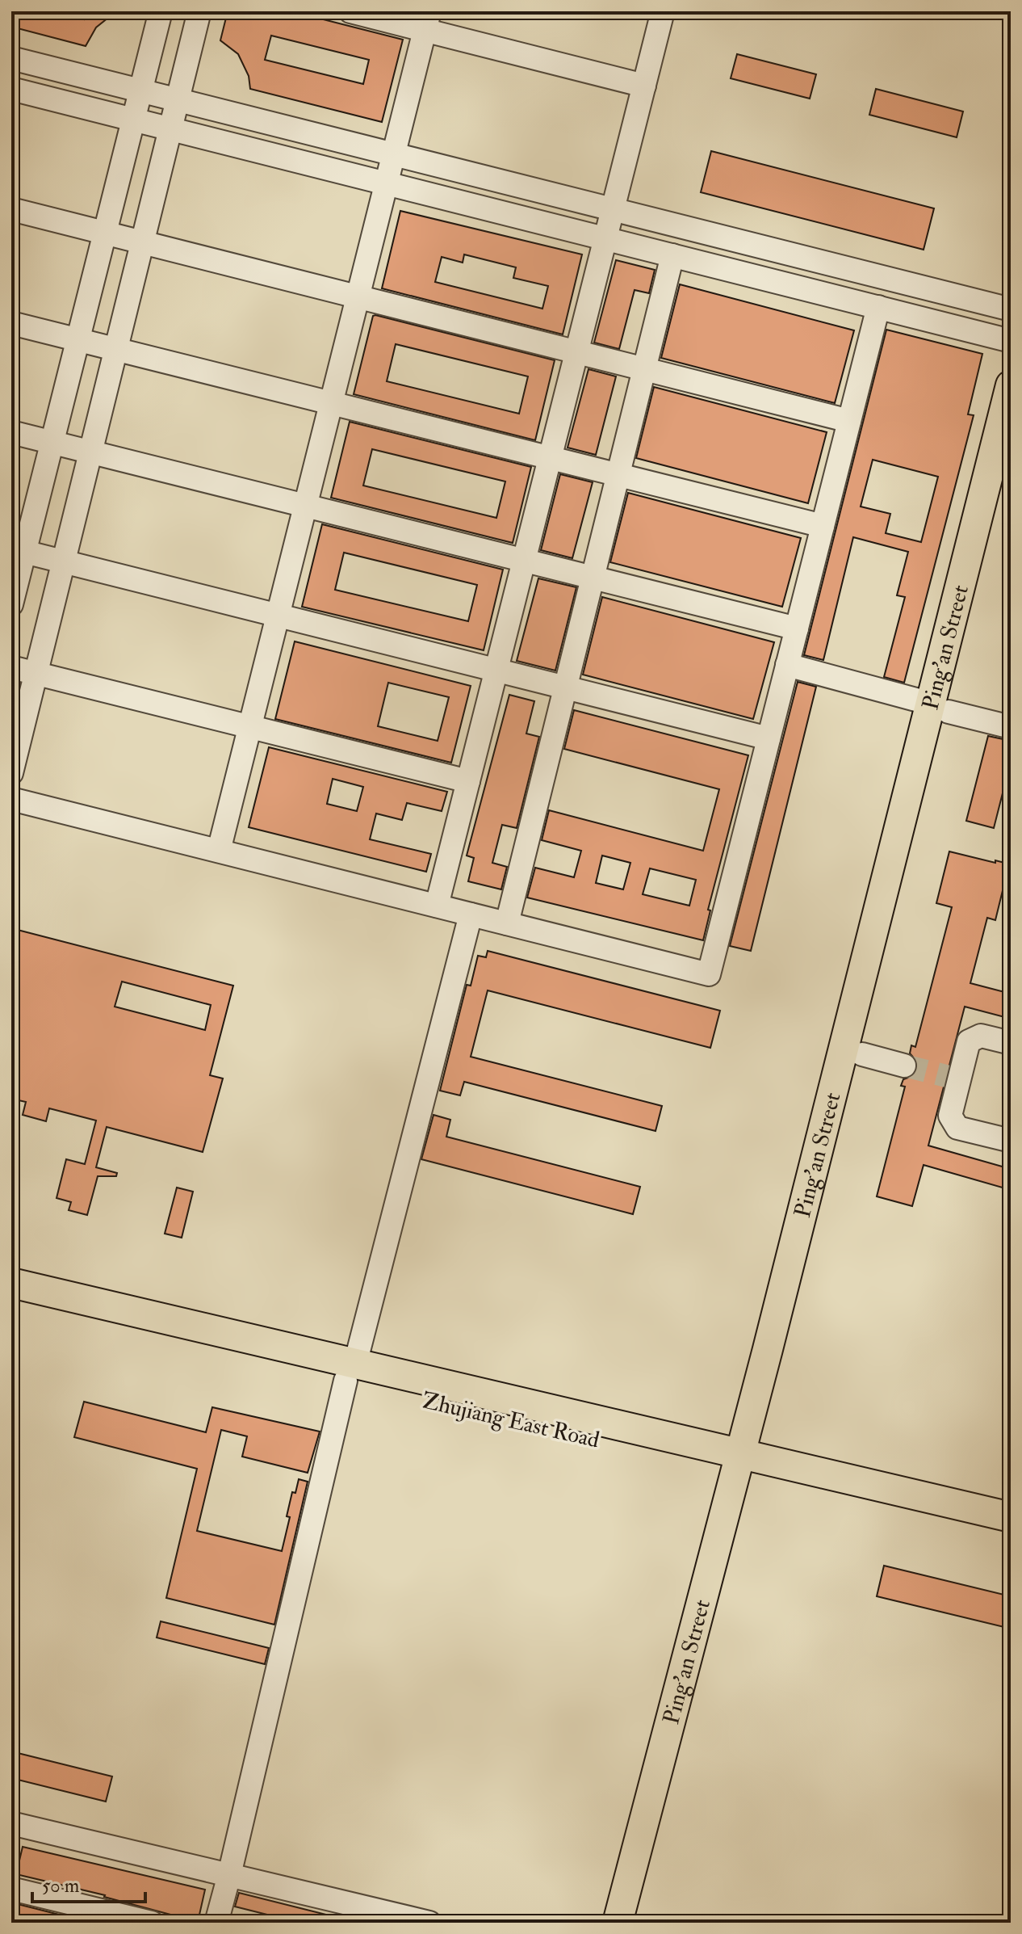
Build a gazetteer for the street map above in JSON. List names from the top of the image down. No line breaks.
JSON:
{"streets":{"main road":["Ping'an Street"]},"scale_bar":"50 m"}
